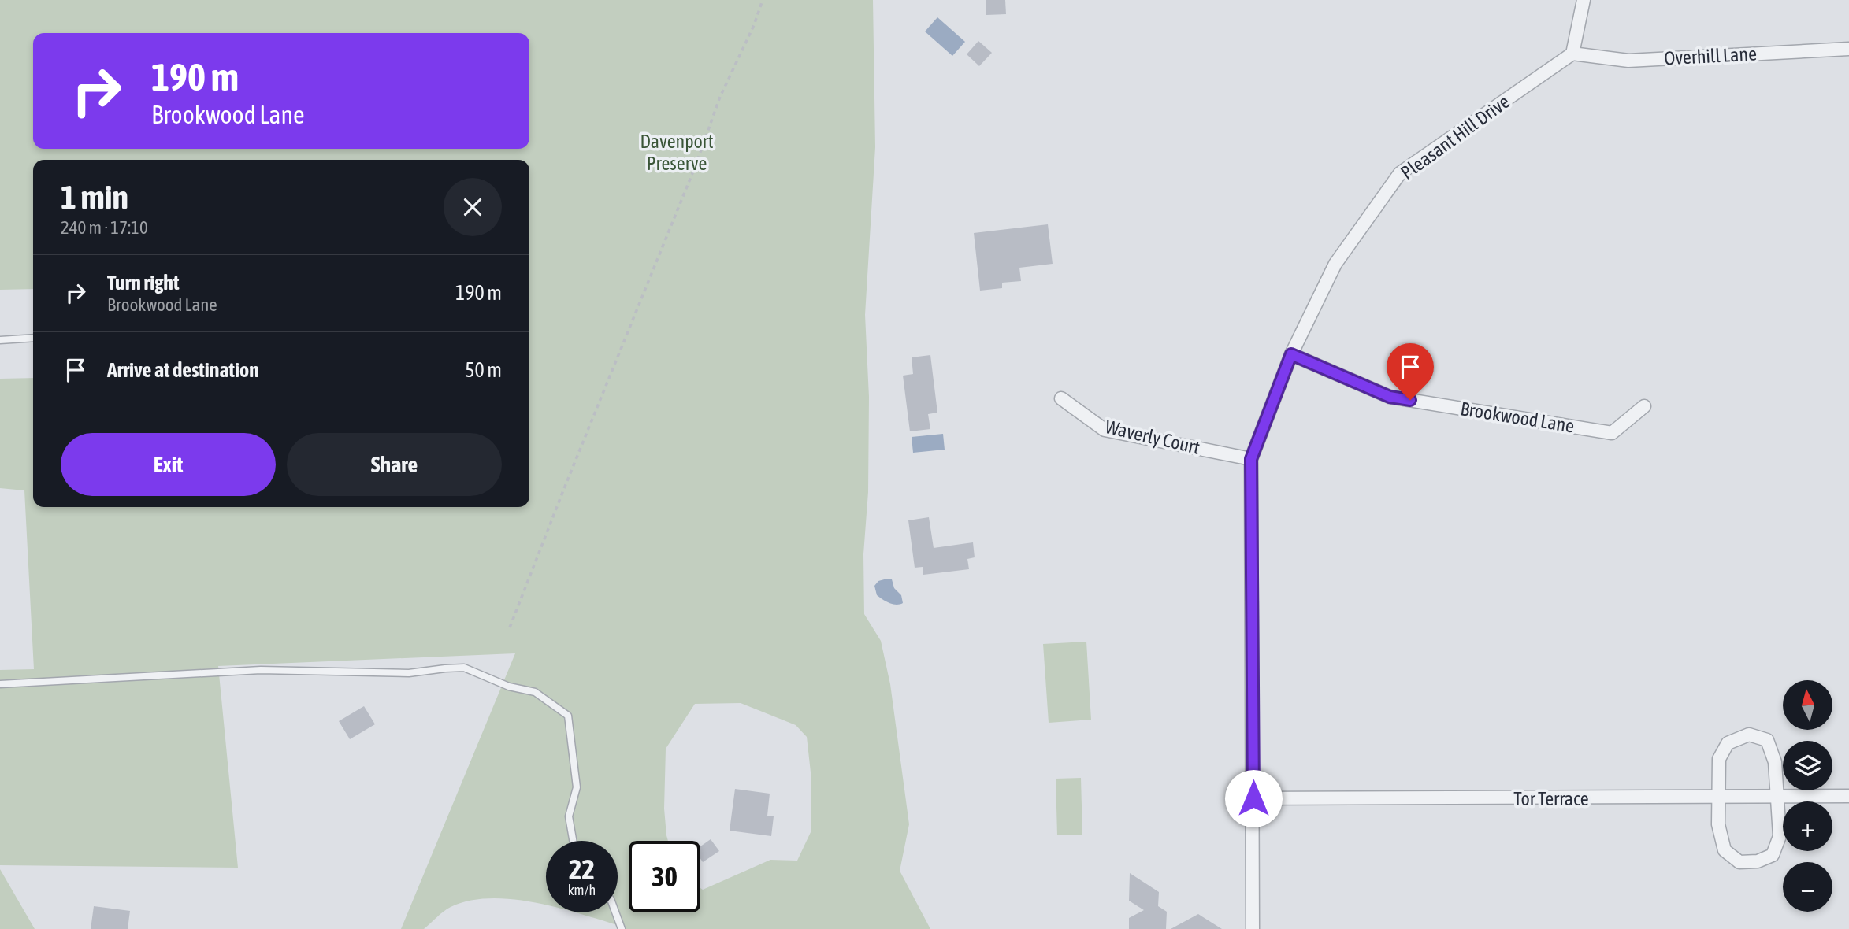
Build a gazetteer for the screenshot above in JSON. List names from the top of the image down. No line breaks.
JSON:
{"streets":{"street":["Overhill Lane","Pleasant Hill Drive","Brookwood Lane","Waverly Court","Tor Terrace"]},"crossings":[["Overhill Lane","Pleasant Hill Drive"],["Pleasant Hill Drive","Brookwood Lane"],["Pleasant Hill Drive","Waverly Court"],["Pleasant Hill Drive","Tor Terrace"]],"parks":["Davenport Preserve"],"north":"top","page":{"turn":["190 m","Brookwood Lane"],"heading":["1 min","240 m · 17:10"],"list":[{"name":"Turn right","note":"Brookwood Lane","value":"190 m"},{"name":"Arrive at destination","value":"50 m"}],"buttons":["Exit","Share"],"map_buttons":["+","−"],"speed":"22 km/h","limit":"30"}}
